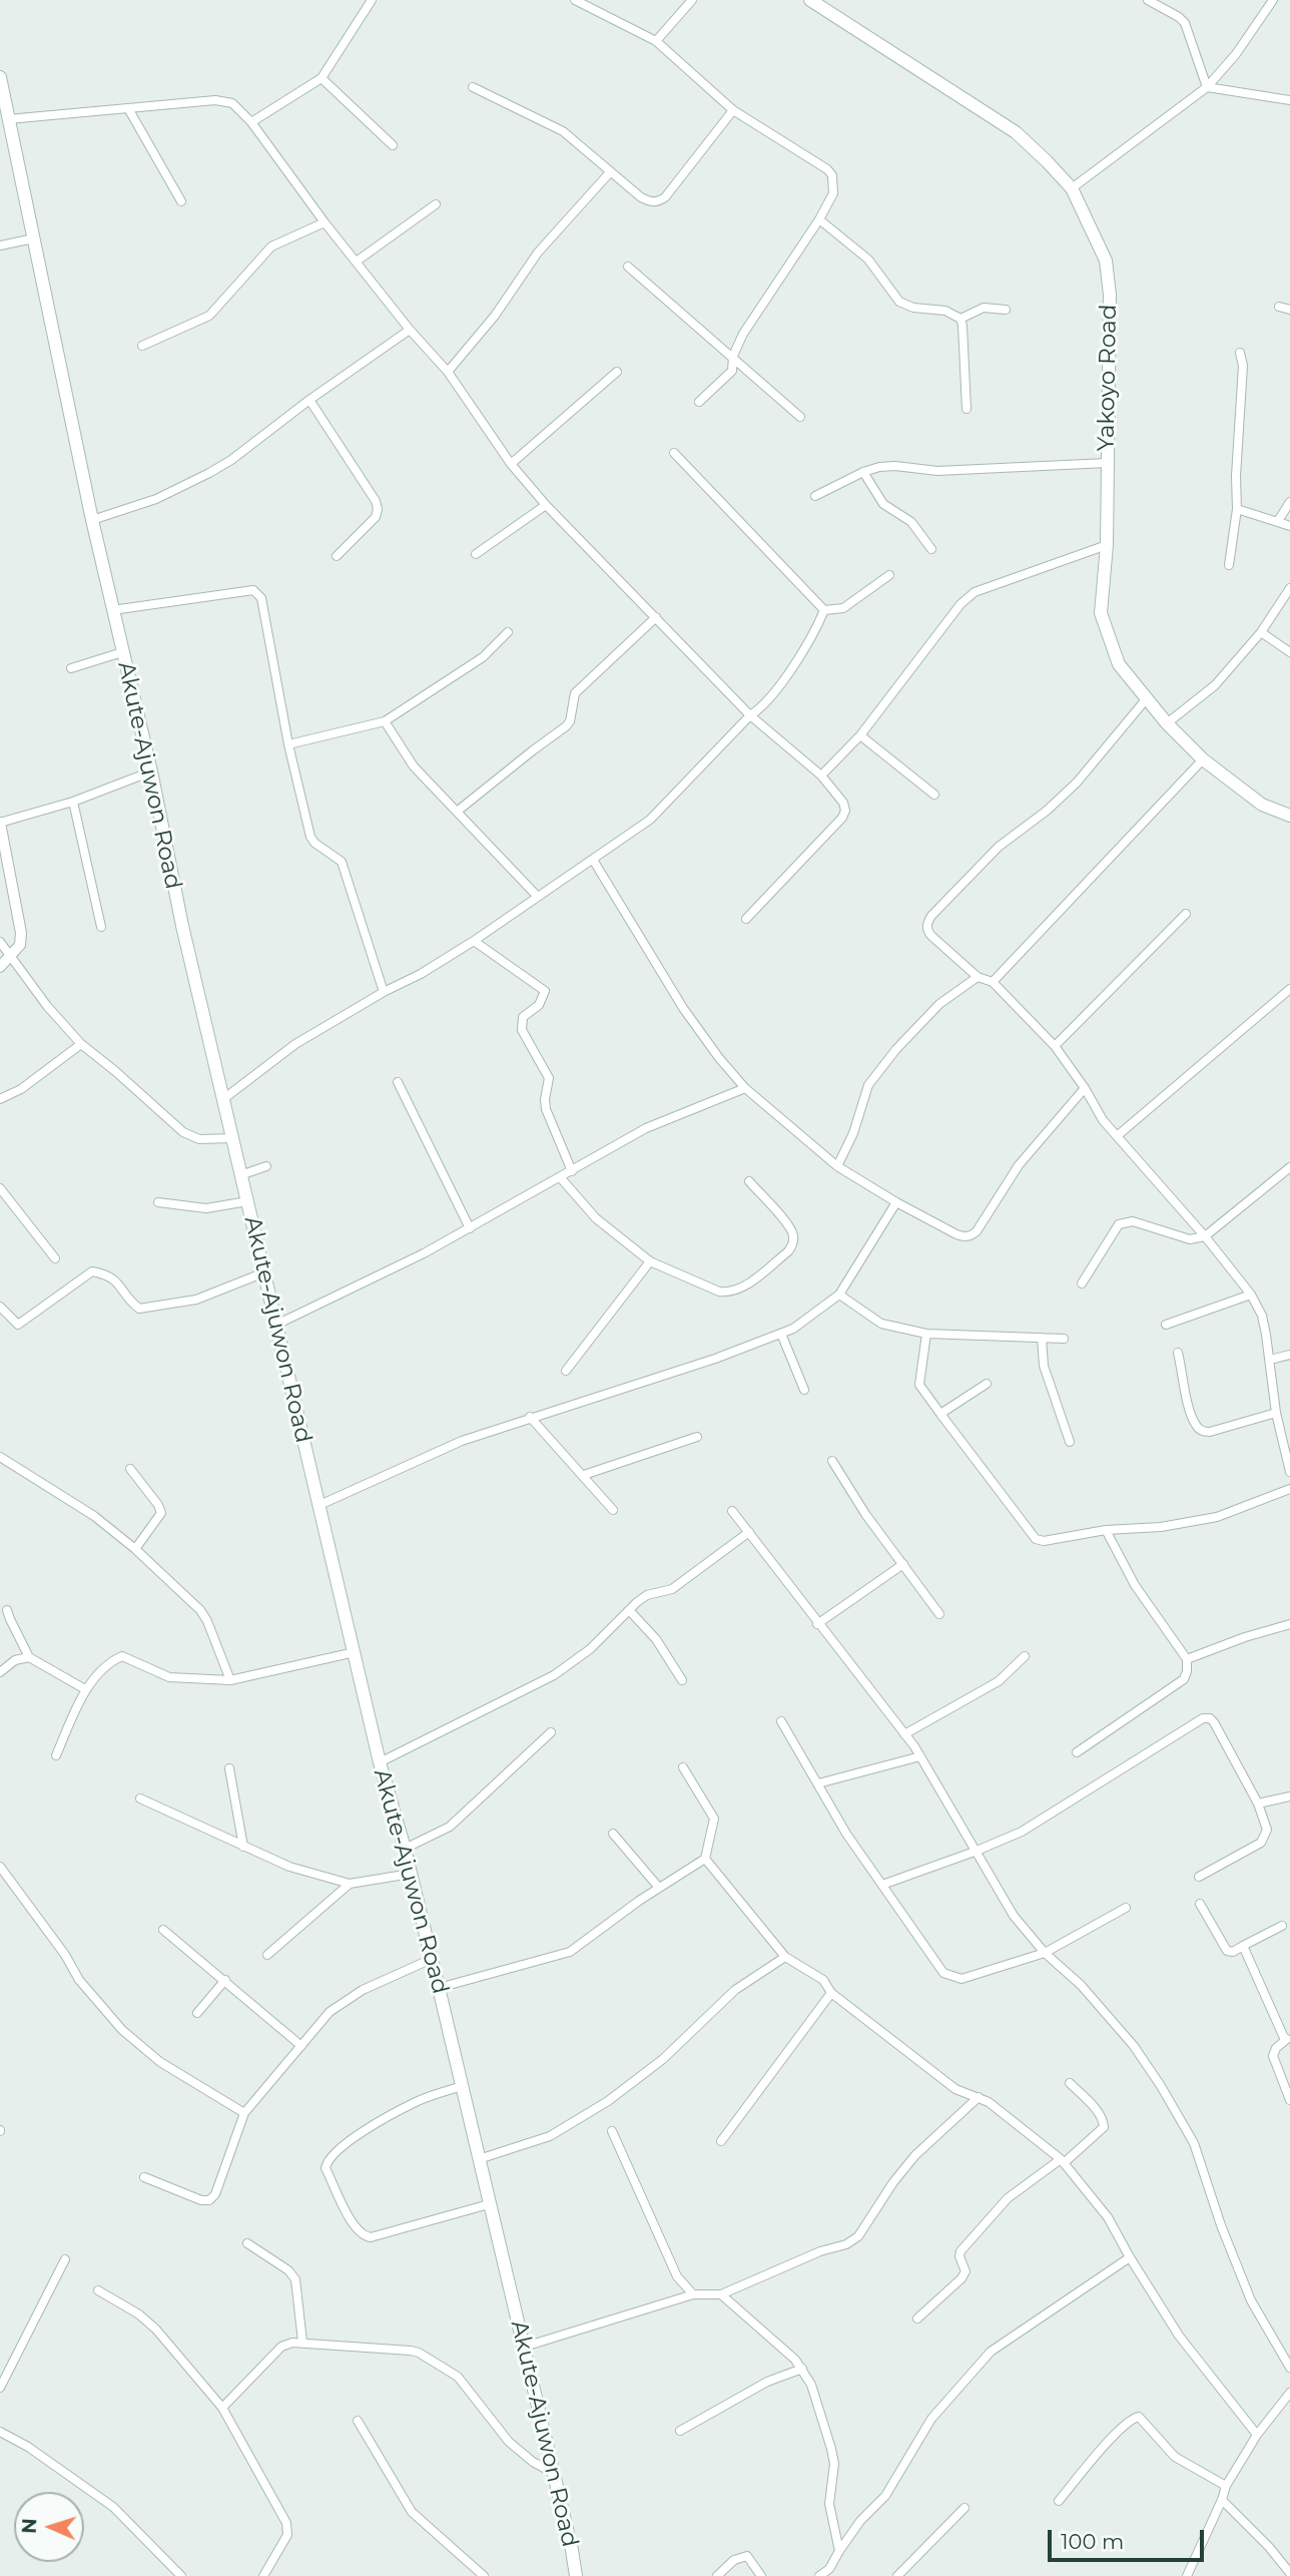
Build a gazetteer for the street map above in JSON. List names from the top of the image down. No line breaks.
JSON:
{"streets":{"main road":["Yakoyo Road","Akute-Ajuwon Road"]},"scale_bar":"100 m","north":"left"}
